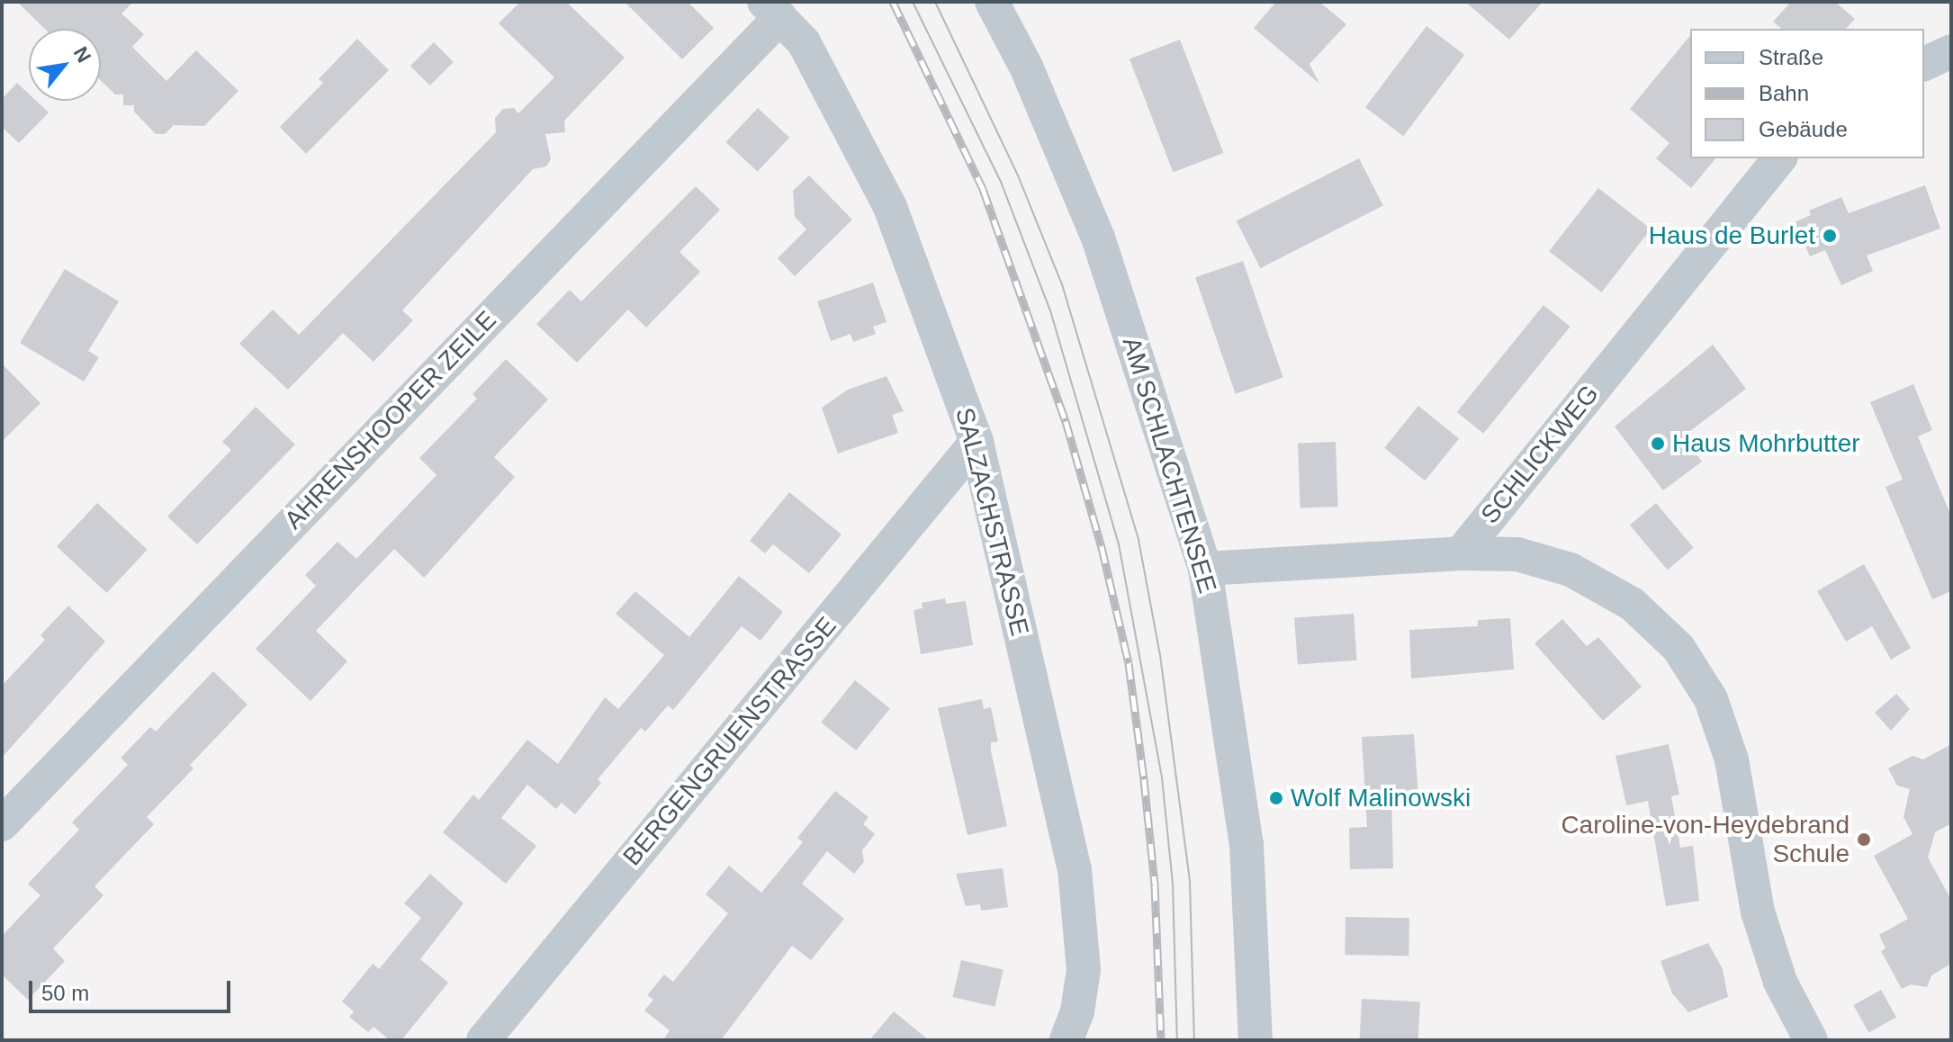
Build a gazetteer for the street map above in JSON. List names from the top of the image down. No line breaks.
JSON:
{"streets":{"street":["AHRENSHOOPER ZEILE","SCHLICKWEG","AM SCHLACHTENSEE","SALZACHSTRASSE","BERGENGRUENSTRASSE"]},"crossings":[["AHRENSHOOPER ZEILE","SALZACHSTRASSE"],["SALZACHSTRASSE","BERGENGRUENSTRASSE"]],"places":["Haus de Burlet","Haus Mohrbutter","Wolf Malinowski","Caroline-von-Heydebrand Schule"],"legend":["Straße","Bahn","Gebäude"],"scale_bar":"50 m","north":"top right"}
